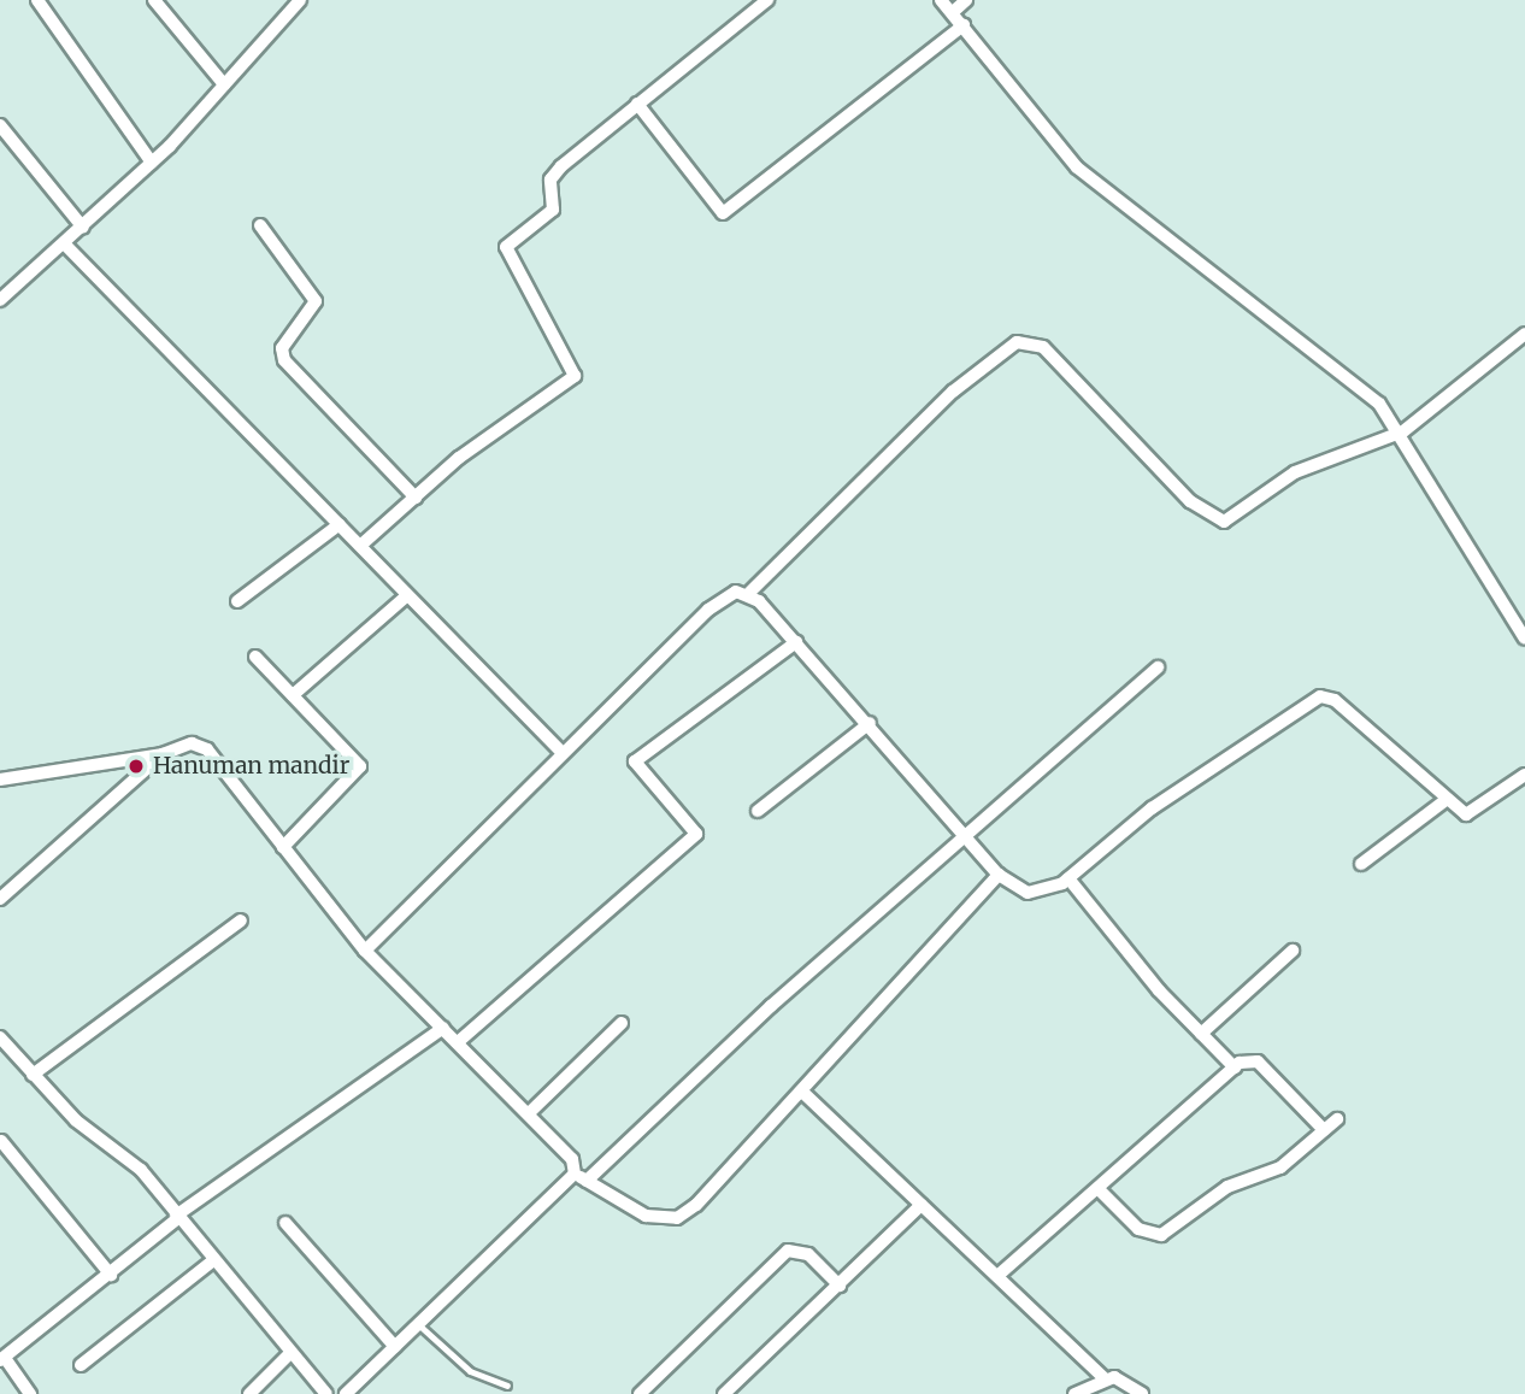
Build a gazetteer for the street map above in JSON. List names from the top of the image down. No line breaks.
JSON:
{"places":["Hanuman mandir"]}
